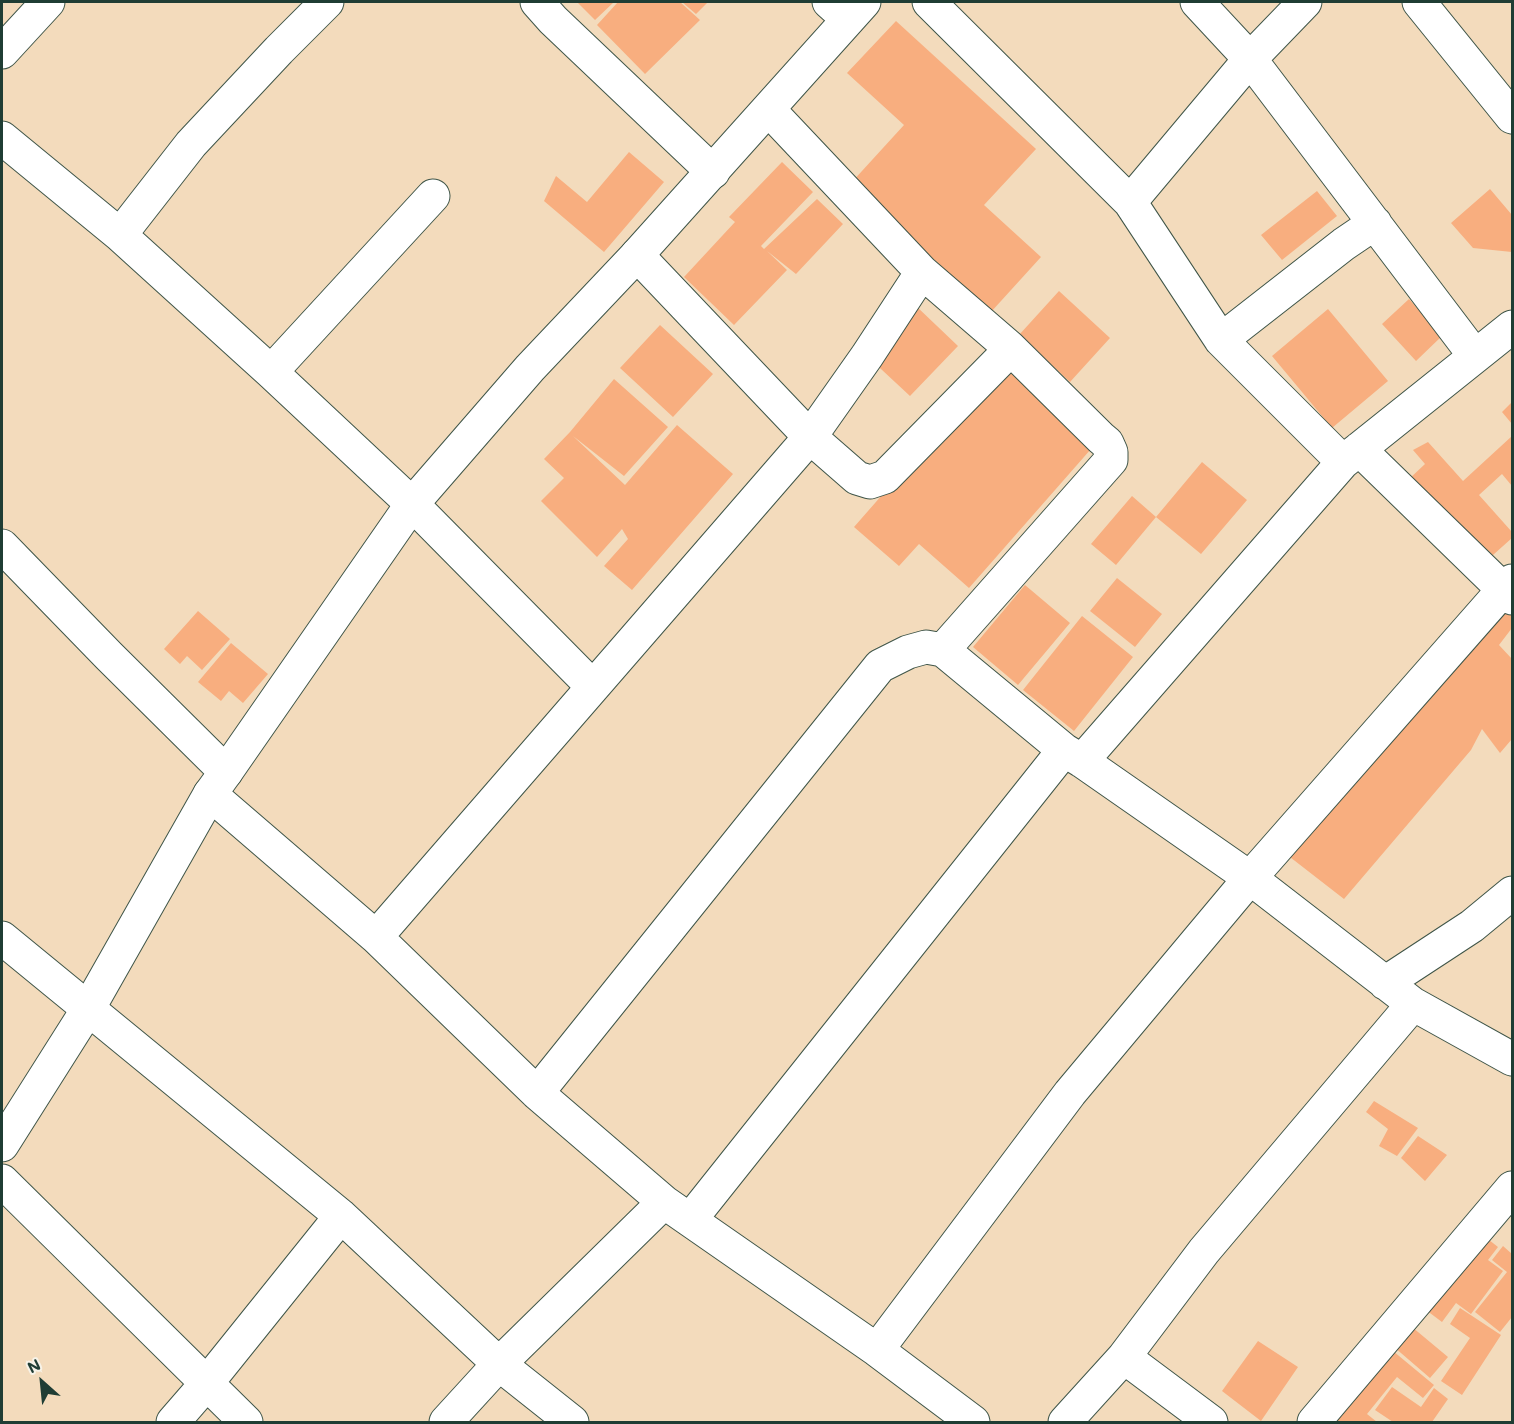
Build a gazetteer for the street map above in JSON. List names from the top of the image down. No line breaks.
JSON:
{"north":"top left"}
